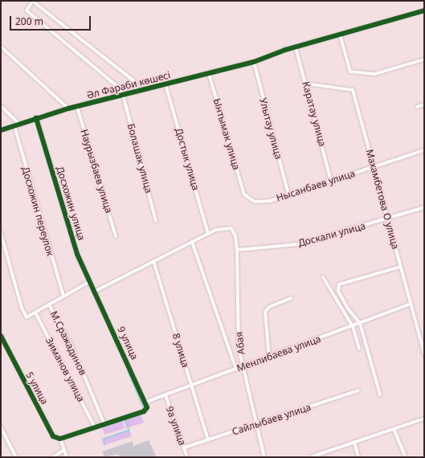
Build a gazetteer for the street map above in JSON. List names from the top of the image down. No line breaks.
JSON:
{"streets":{"street":["Әл Фараби көшесі","Каратау улица","Улытау улица","Ынтымак улица","Болашак улица","Достык улица","Наурызбаев улица","Нысанбаев улица","Махамбетова О улица","Досхожин улица","Досхожин переулок","Доскали улица","М.Сражадинов","9 улица","Абая","8 улица","Менлибаева улица","Зиманов улица","5 улица","Сайлыбаев улица","9а улица"]},"crossings":[["Әл Фараби көшесі","Каратау улица"],["Әл Фараби көшесі","Улытау улица"],["Әл Фараби көшесі","Ынтымак улица"],["Әл Фараби көшесі","Болашак улица"],["Әл Фараби көшесі","Достык улица"],["Әл Фараби көшесі","Наурызбаев улица"],["Әл Фараби көшесі","Досхожин улица"],["Әл Фараби көшесі","Досхожин переулок"],["Каратау улица","Нысанбаев улица"],["Каратау улица","Махамбетова О улица"],["Улытау улица","Нысанбаев улица"],["Ынтымак улица","Нысанбаев улица"],["Достык улица","Абая"],["Нысанбаев улица","Махамбетова О улица"],["Махамбетова О улица","Доскали улица"],["Махамбетова О улица","Менлибаева улица"],["Досхожин улица","М.Сражадинов"],["Досхожин улица","9 улица"],["Досхожин переулок","М.Сражадинов"],["Доскали улица","Абая"],["9 улица","Менлибаева улица"],["Абая","Менлибаева улица"],["Абая","Сайлыбаев улица"],["8 улица","Менлибаева улица"],["8 улица","Сайлыбаев улица"],["Менлибаева улица","9а улица"],["Сайлыбаев улица","9а улица"]],"scale_bar":"200 m"}
